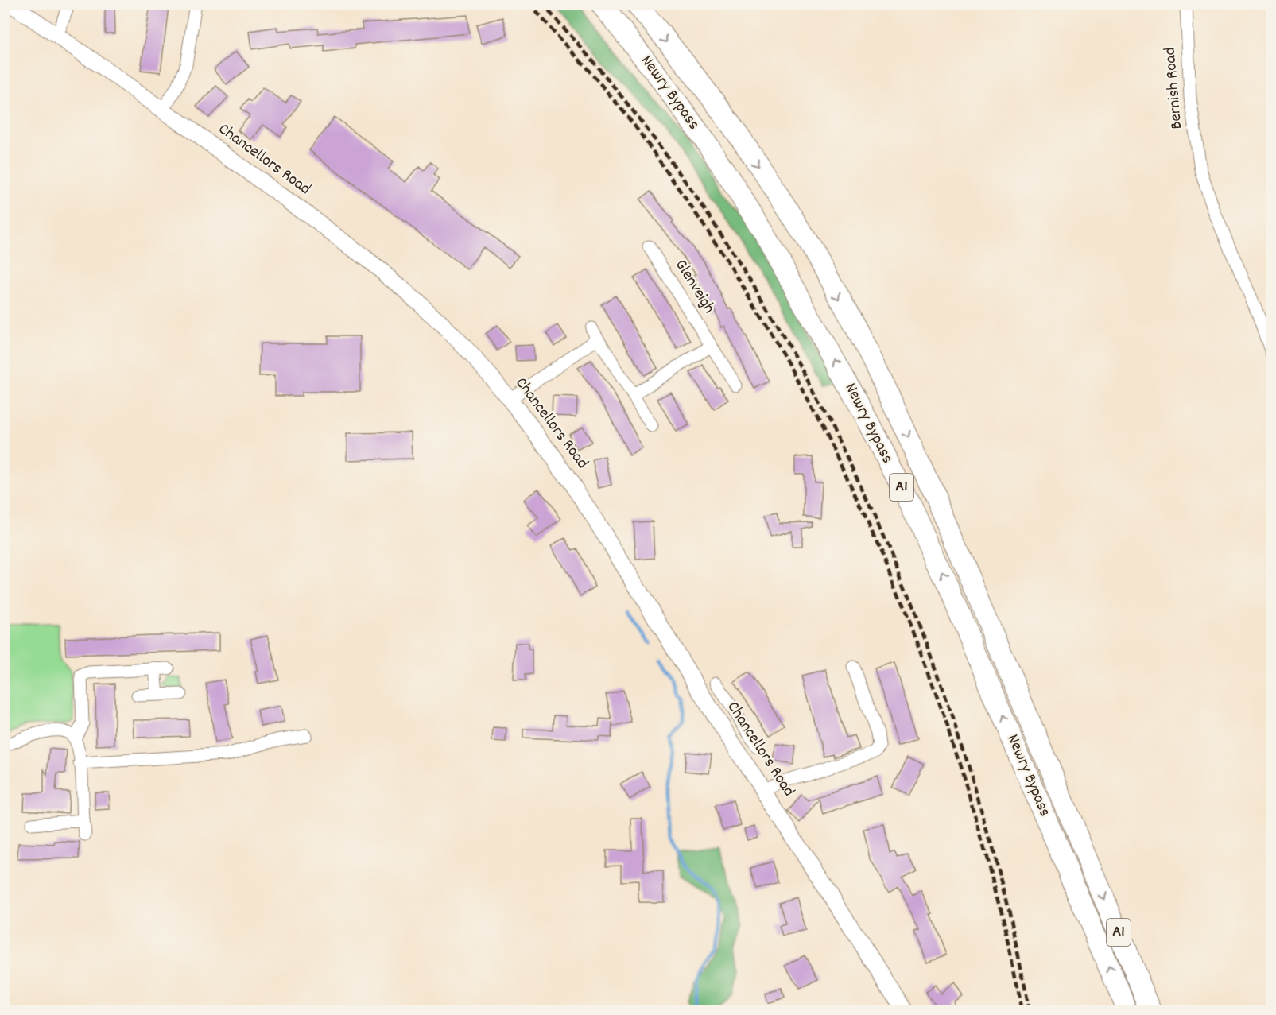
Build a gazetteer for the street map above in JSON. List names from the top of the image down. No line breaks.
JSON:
{"streets":{"highway":["Newry Bypass","A1"],"street":["Bernish Road","Chancellors Road","Glenveigh"]}}
